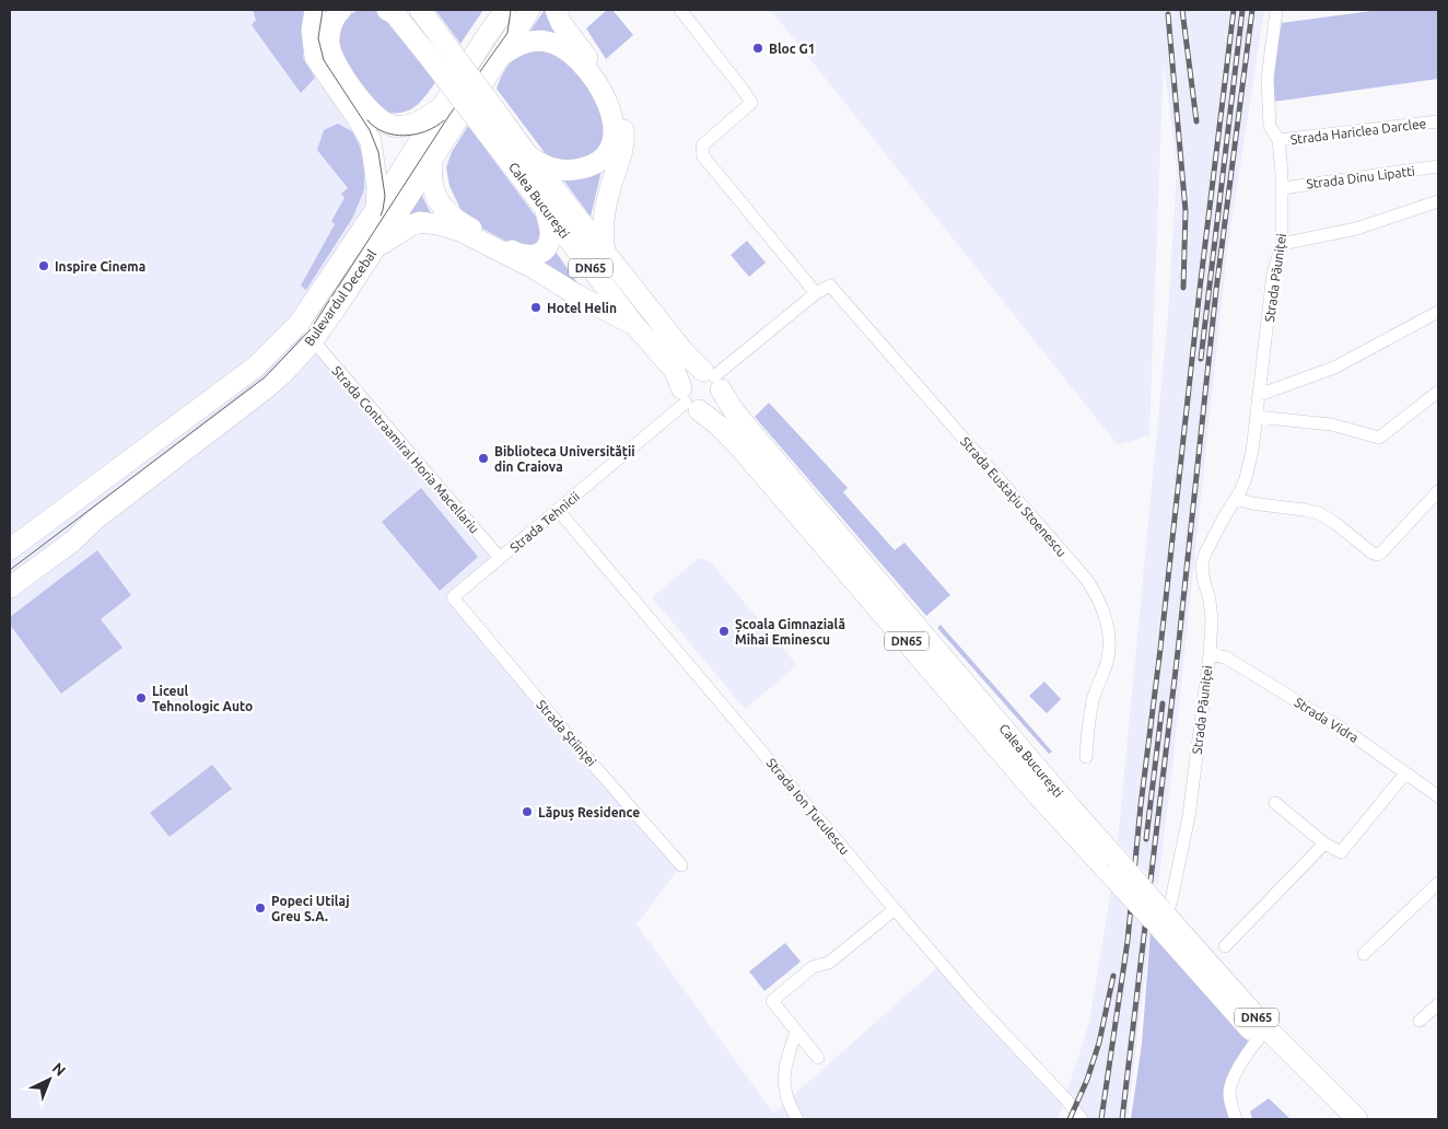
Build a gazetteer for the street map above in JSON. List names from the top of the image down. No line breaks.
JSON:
{"streets":{"main road":["Calea București","DN65","Bulevardul Decebal"],"street":["Strada Hariclea Darclee","Strada Dinu Lipatti","Strada Păuniței","Strada Contraamiral Horia Macellariu","Strada Eustațiu Stoenescu","Strada Tehnicii","Strada Vidra","Strada Științei","Strada Ion Țuculescu"]},"crossings":[["Strada Hariclea Darclee","Strada Păuniței"],["Strada Dinu Lipatti","Strada Păuniței"],["Calea București","Strada Păuniței"],["Calea București","Strada Tehnicii"],["Strada Păuniței","Strada Vidra"],["Bulevardul Decebal","Strada Contraamiral Horia Macellariu"],["Strada Contraamiral Horia Macellariu","Strada Tehnicii"],["Strada Tehnicii","Strada Științei"],["Strada Tehnicii","Strada Ion Țuculescu"]],"places":["Bloc G1","Inspire Cinema","Hotel Helin","Biblioteca Universității din Craiova","Școala Gimnazială Mihai Eminescu","Liceul Tehnologic Auto","Lăpuș Residence","Popeci Utilaj Greu S.A."],"north":"top right"}
